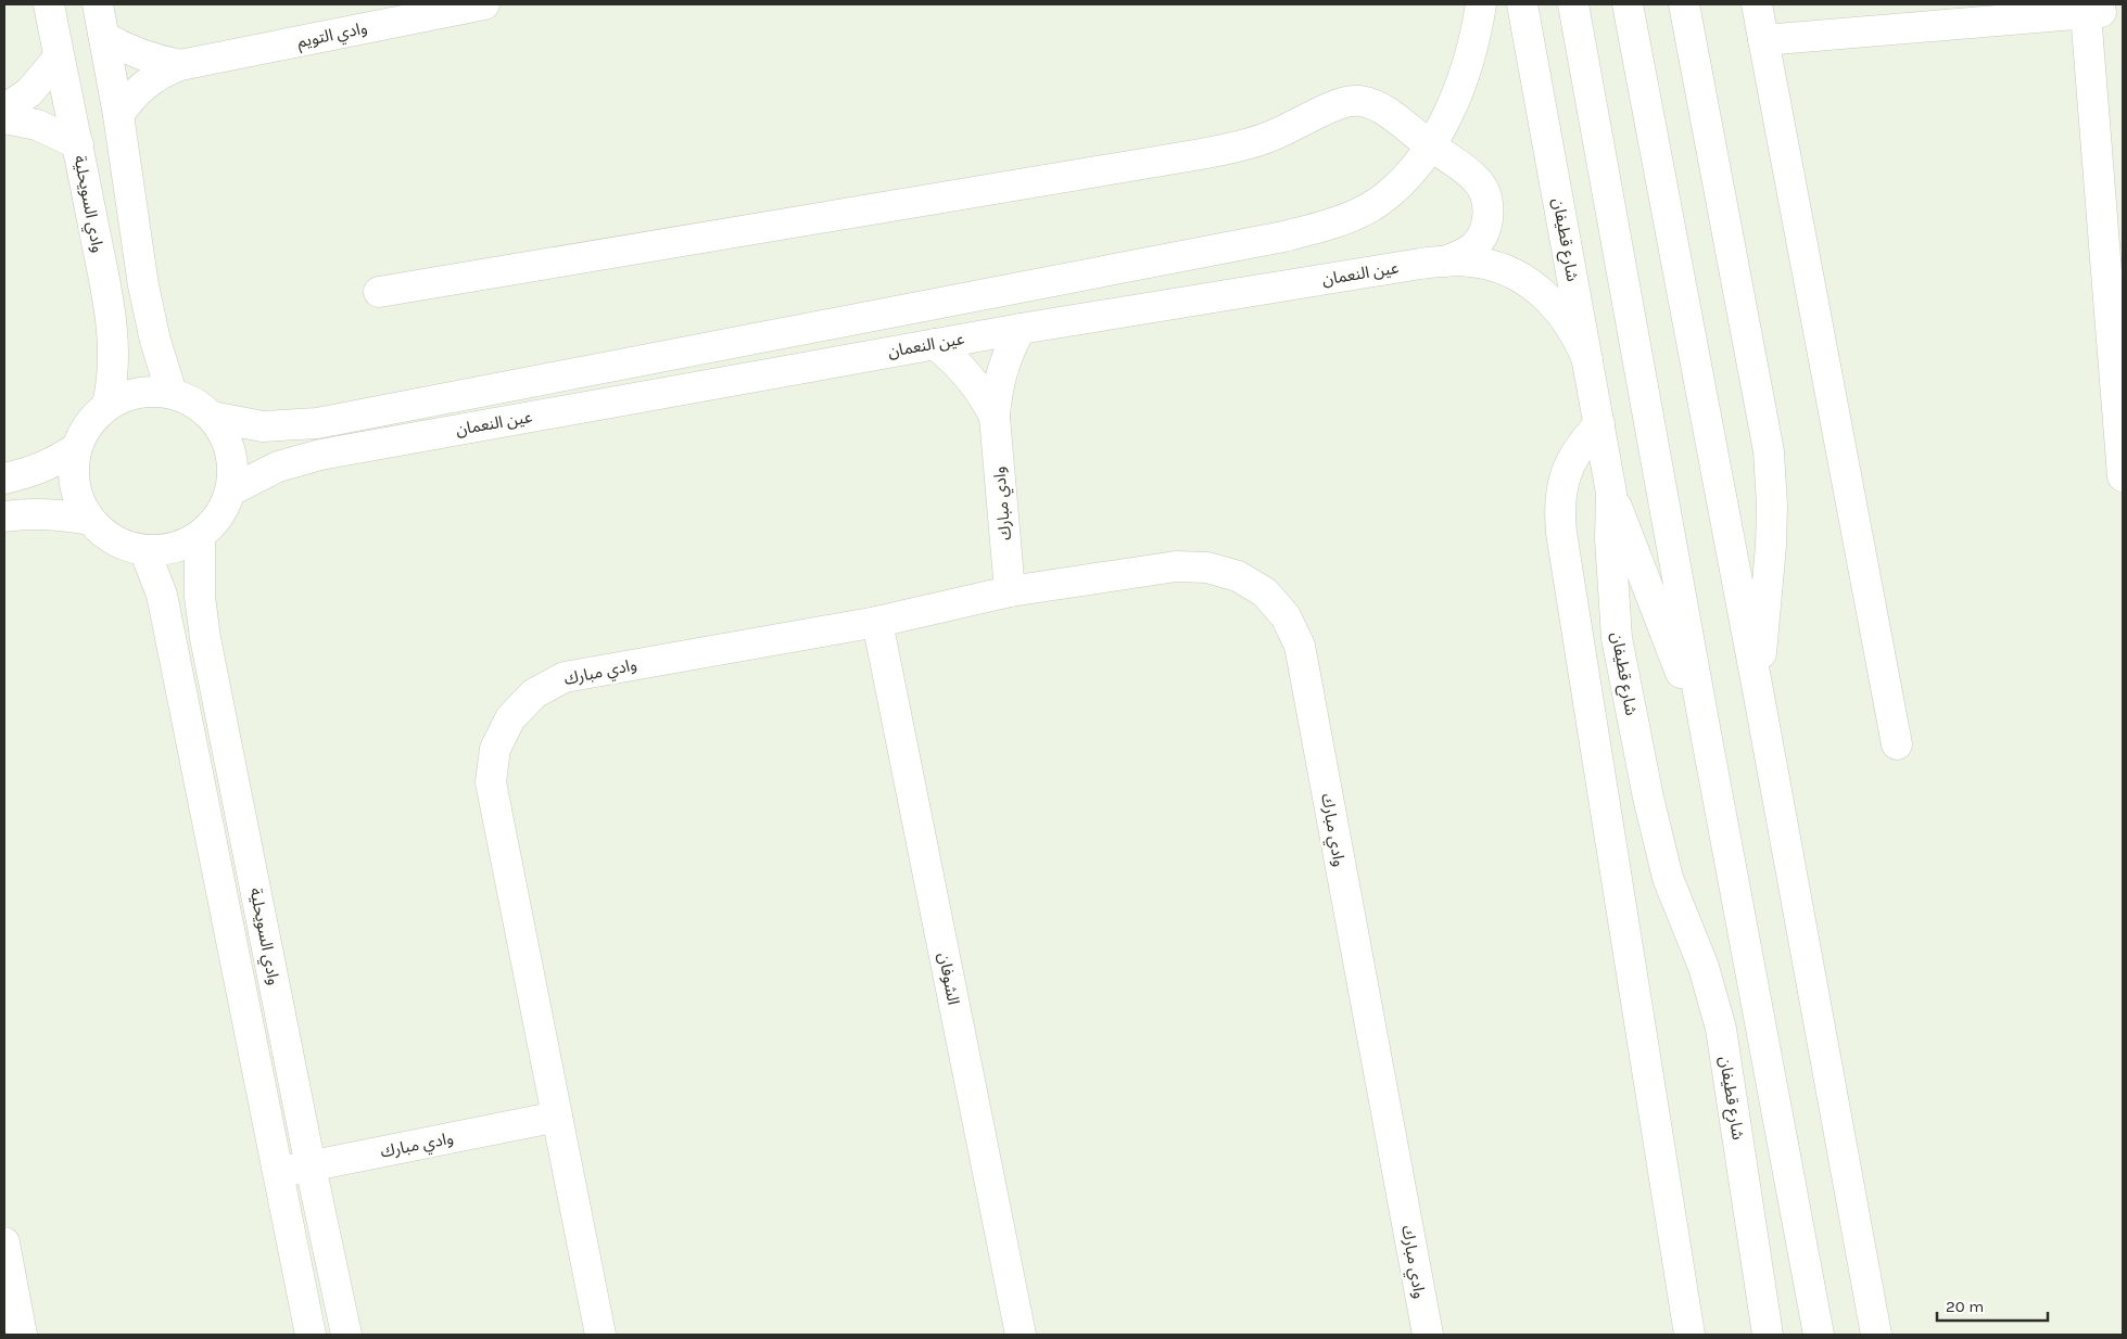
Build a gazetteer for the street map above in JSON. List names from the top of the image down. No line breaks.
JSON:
{"streets":{"street":["وادي التويم","وادي السويحلية","شارع قطيفان","عين النعمان","وادي مبارك","الشوفان"]},"crossings":[["وادي السويحلية","عين النعمان"],["وادي السويحلية","وادي مبارك"],["شارع قطيفان","عين النعمان"],["عين النعمان","وادي مبارك"],["وادي مبارك","الشوفان"]],"scale_bar":"20 m"}
